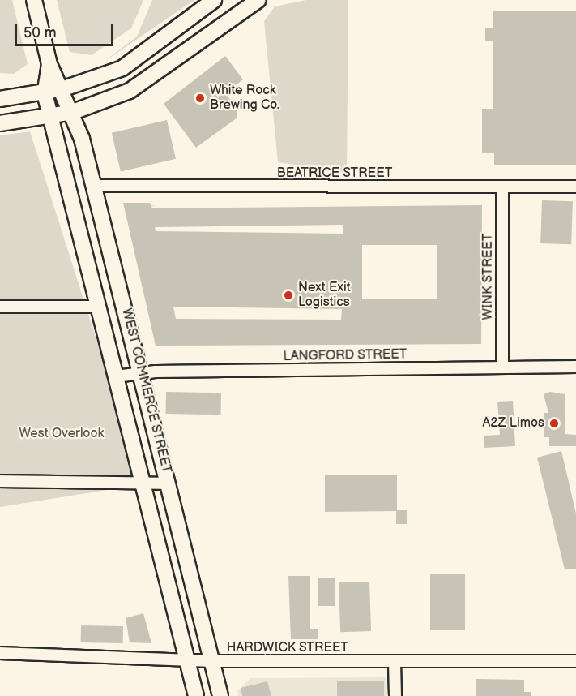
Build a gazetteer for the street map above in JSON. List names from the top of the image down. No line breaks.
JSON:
{"streets":{"main road":["WEST COMMERCE STREET"],"street":["BEATRICE STREET","WINK STREET","LANGFORD STREET","HARDWICK STREET"]},"crossings":[["BEATRICE STREET","WINK STREET"],["BEATRICE STREET","WEST COMMERCE STREET"],["WINK STREET","LANGFORD STREET"],["LANGFORD STREET","WEST COMMERCE STREET"],["WEST COMMERCE STREET","HARDWICK STREET"]],"parks":["West Overlook"],"places":["White Rock Brewing Co.","Next Exit Logistics","A2Z Limos"],"scale_bar":"50 m"}
